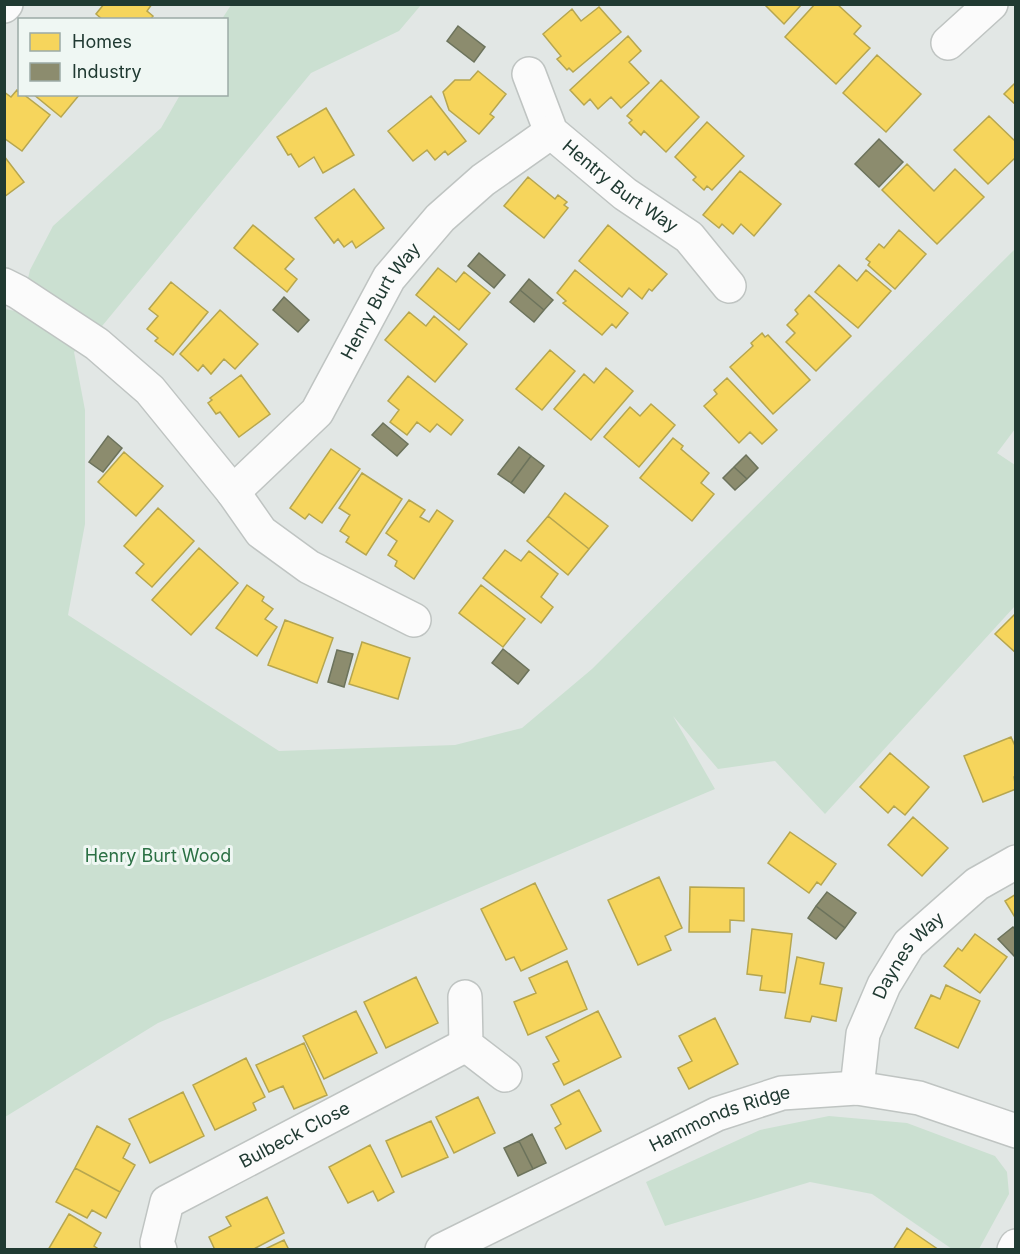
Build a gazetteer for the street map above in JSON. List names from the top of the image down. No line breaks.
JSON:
{"streets":{"street":["Hentry Burt Way","Henry Burt Way","Daynes Way","Hammonds Ridge","Bulbeck Close"]},"crossings":[["Hentry Burt Way","Henry Burt Way"],["Daynes Way","Hammonds Ridge"]],"parks":["Henry Burt Wood"],"legend":["Homes","Industry"]}
